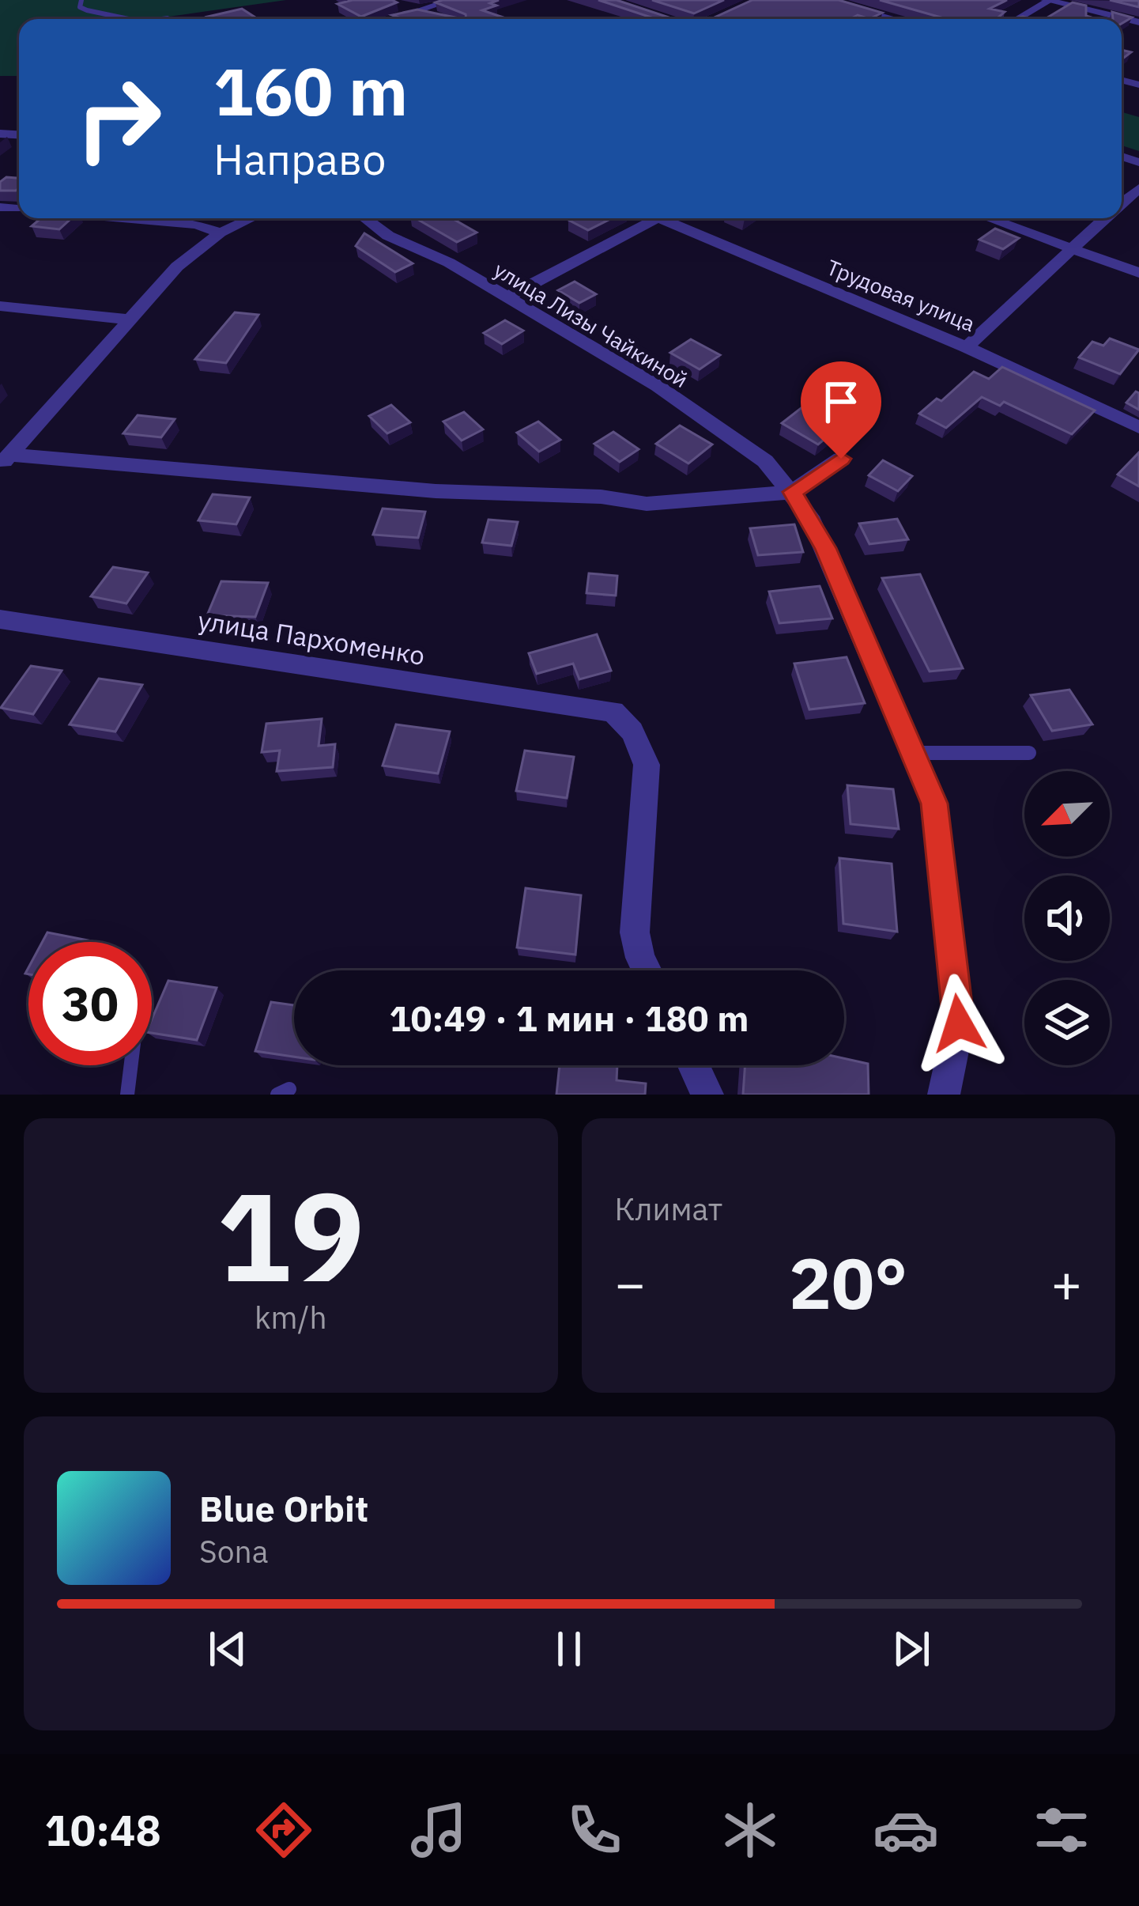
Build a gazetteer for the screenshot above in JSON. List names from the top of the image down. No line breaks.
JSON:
{"streets":{"street":["Трудовая улица","улица Лизы Чайкиной","улица Пархоменко"]},"north":"bottom left","page":{"turn":["160 m","Направо"],"limit":"30","trip":"10:49 · 1 мин · 180 m","tile":[["19","km/h"],"Климат"],"heat":["−","20°","+"],"song":["Blue Orbit","Sona"],"tabs":"10:48"}}
